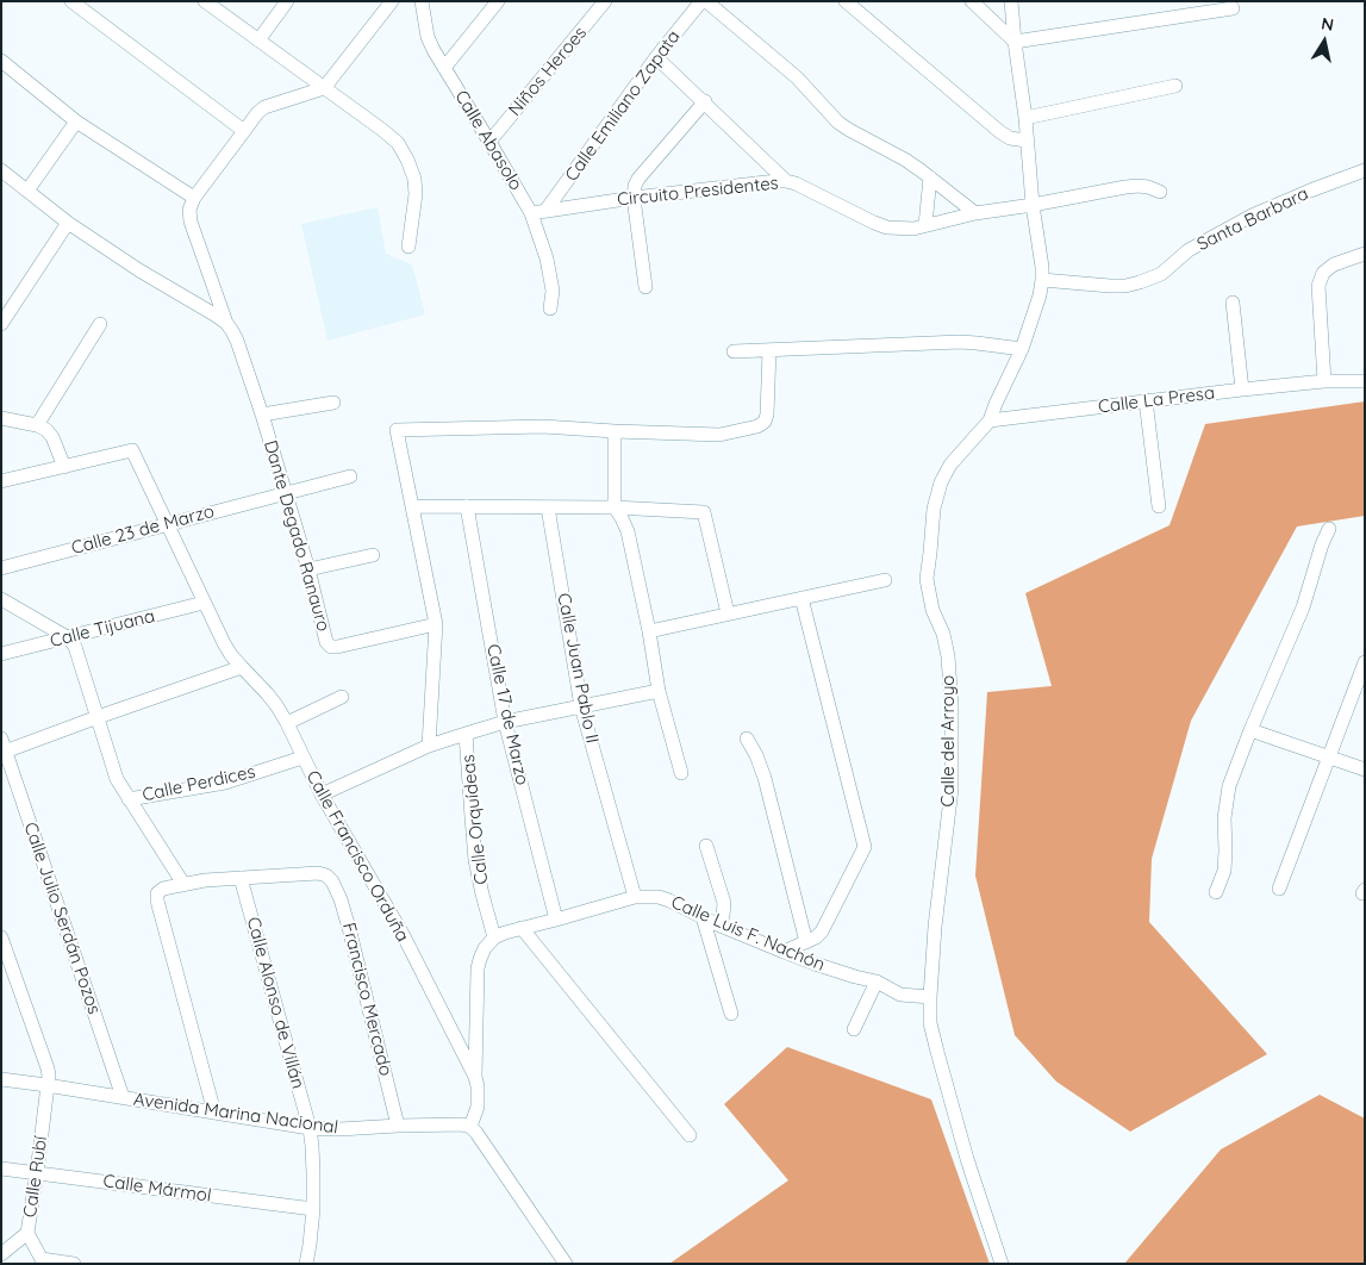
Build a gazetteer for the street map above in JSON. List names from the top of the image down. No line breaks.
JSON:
{"streets":{"street":["Niños Heroes","Calle Emiliano Zapata","Calle Abasolo","Circuito Presidentes","Santa Barbara","Calle La Presa","Calle 23 de Marzo","Dante Degado Ranauro","Calle Tijuana","Calle Juan Pablo II","Calle 17 de Marzo","Calle del Arroyo","Calle Perdices","Calle Orquídeas","Calle Francisco Orduña","Calle Julio Serdán Pozos","Calle Luis F. Nachón","Francisco Mercado","Calle Alonso de Villán","Avenida Marina Nacional","Calle Rubí","Calle Mármol"]},"crossings":[["Niños Heroes","Calle Abasolo"],["Calle Emiliano Zapata","Circuito Presidentes"],["Calle Abasolo","Circuito Presidentes"],["Circuito Presidentes","Calle del Arroyo"],["Santa Barbara","Calle del Arroyo"],["Calle La Presa","Calle del Arroyo"],["Calle 23 de Marzo","Dante Degado Ranauro"],["Calle 23 de Marzo","Calle Francisco Orduña"],["Calle Tijuana","Calle Francisco Orduña"],["Calle Juan Pablo II","Calle Luis F. Nachón"],["Calle 17 de Marzo","Calle Luis F. Nachón"],["Calle del Arroyo","Calle Luis F. Nachón"],["Calle Perdices","Calle Francisco Orduña"],["Calle Orquídeas","Calle Luis F. Nachón"],["Calle Francisco Orduña","Avenida Marina Nacional"],["Calle Julio Serdán Pozos","Avenida Marina Nacional"],["Francisco Mercado","Calle Alonso de Villán"],["Francisco Mercado","Avenida Marina Nacional"],["Calle Alonso de Villán","Avenida Marina Nacional"],["Calle Alonso de Villán","Calle Mármol"],["Avenida Marina Nacional","Calle Rubí"],["Calle Rubí","Calle Mármol"]],"north":"top"}
